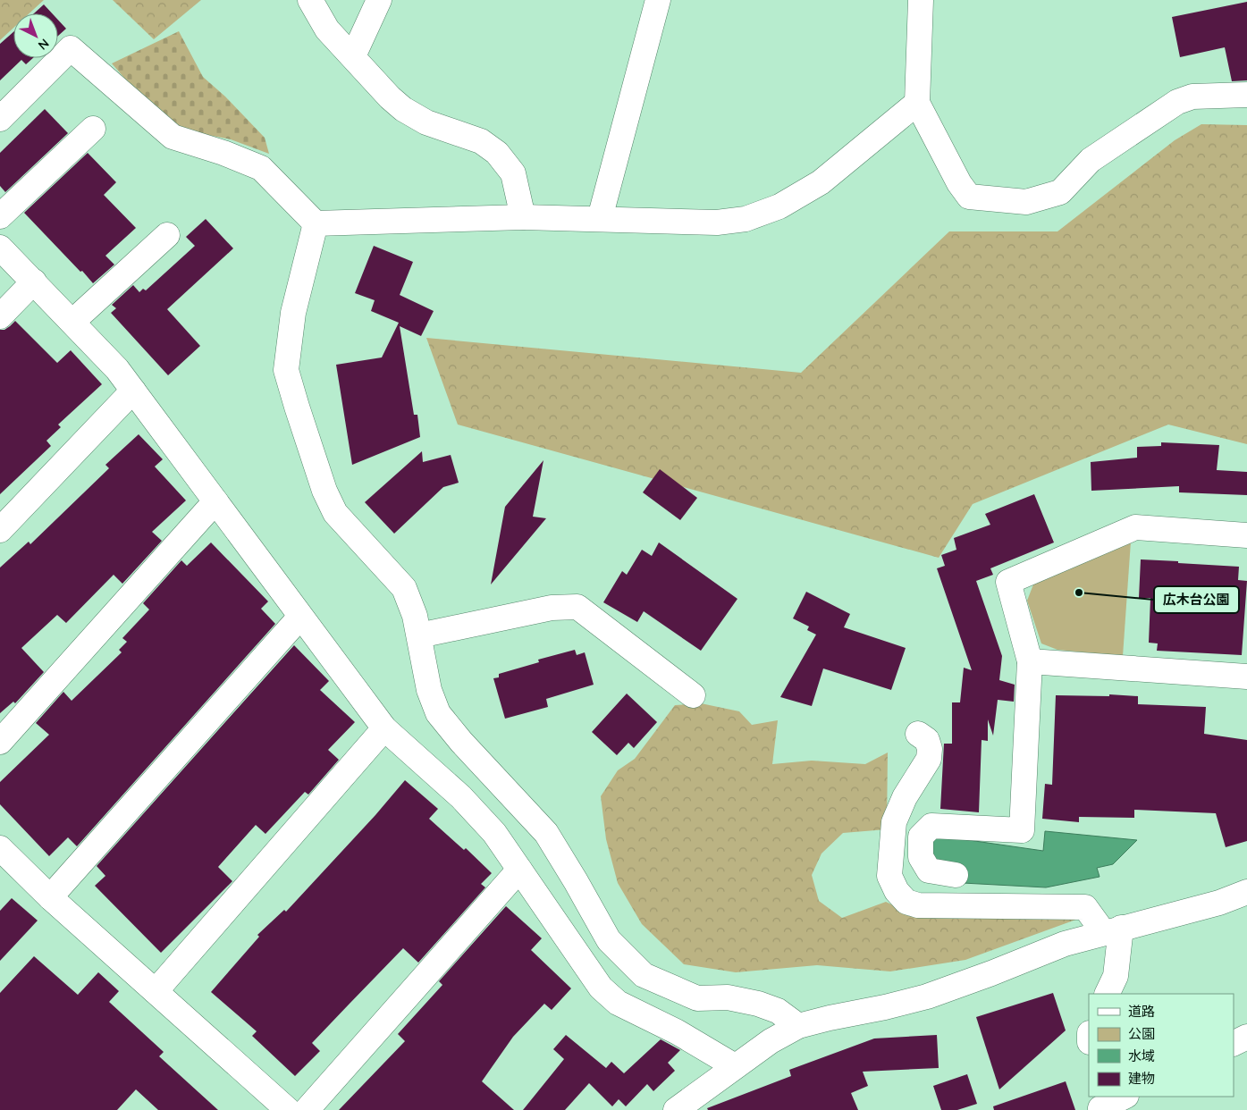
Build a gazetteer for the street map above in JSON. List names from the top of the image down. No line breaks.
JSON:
{"places":["広木台公園"],"legend":["道路","公園","水域","建物"],"north":"bottom right"}
